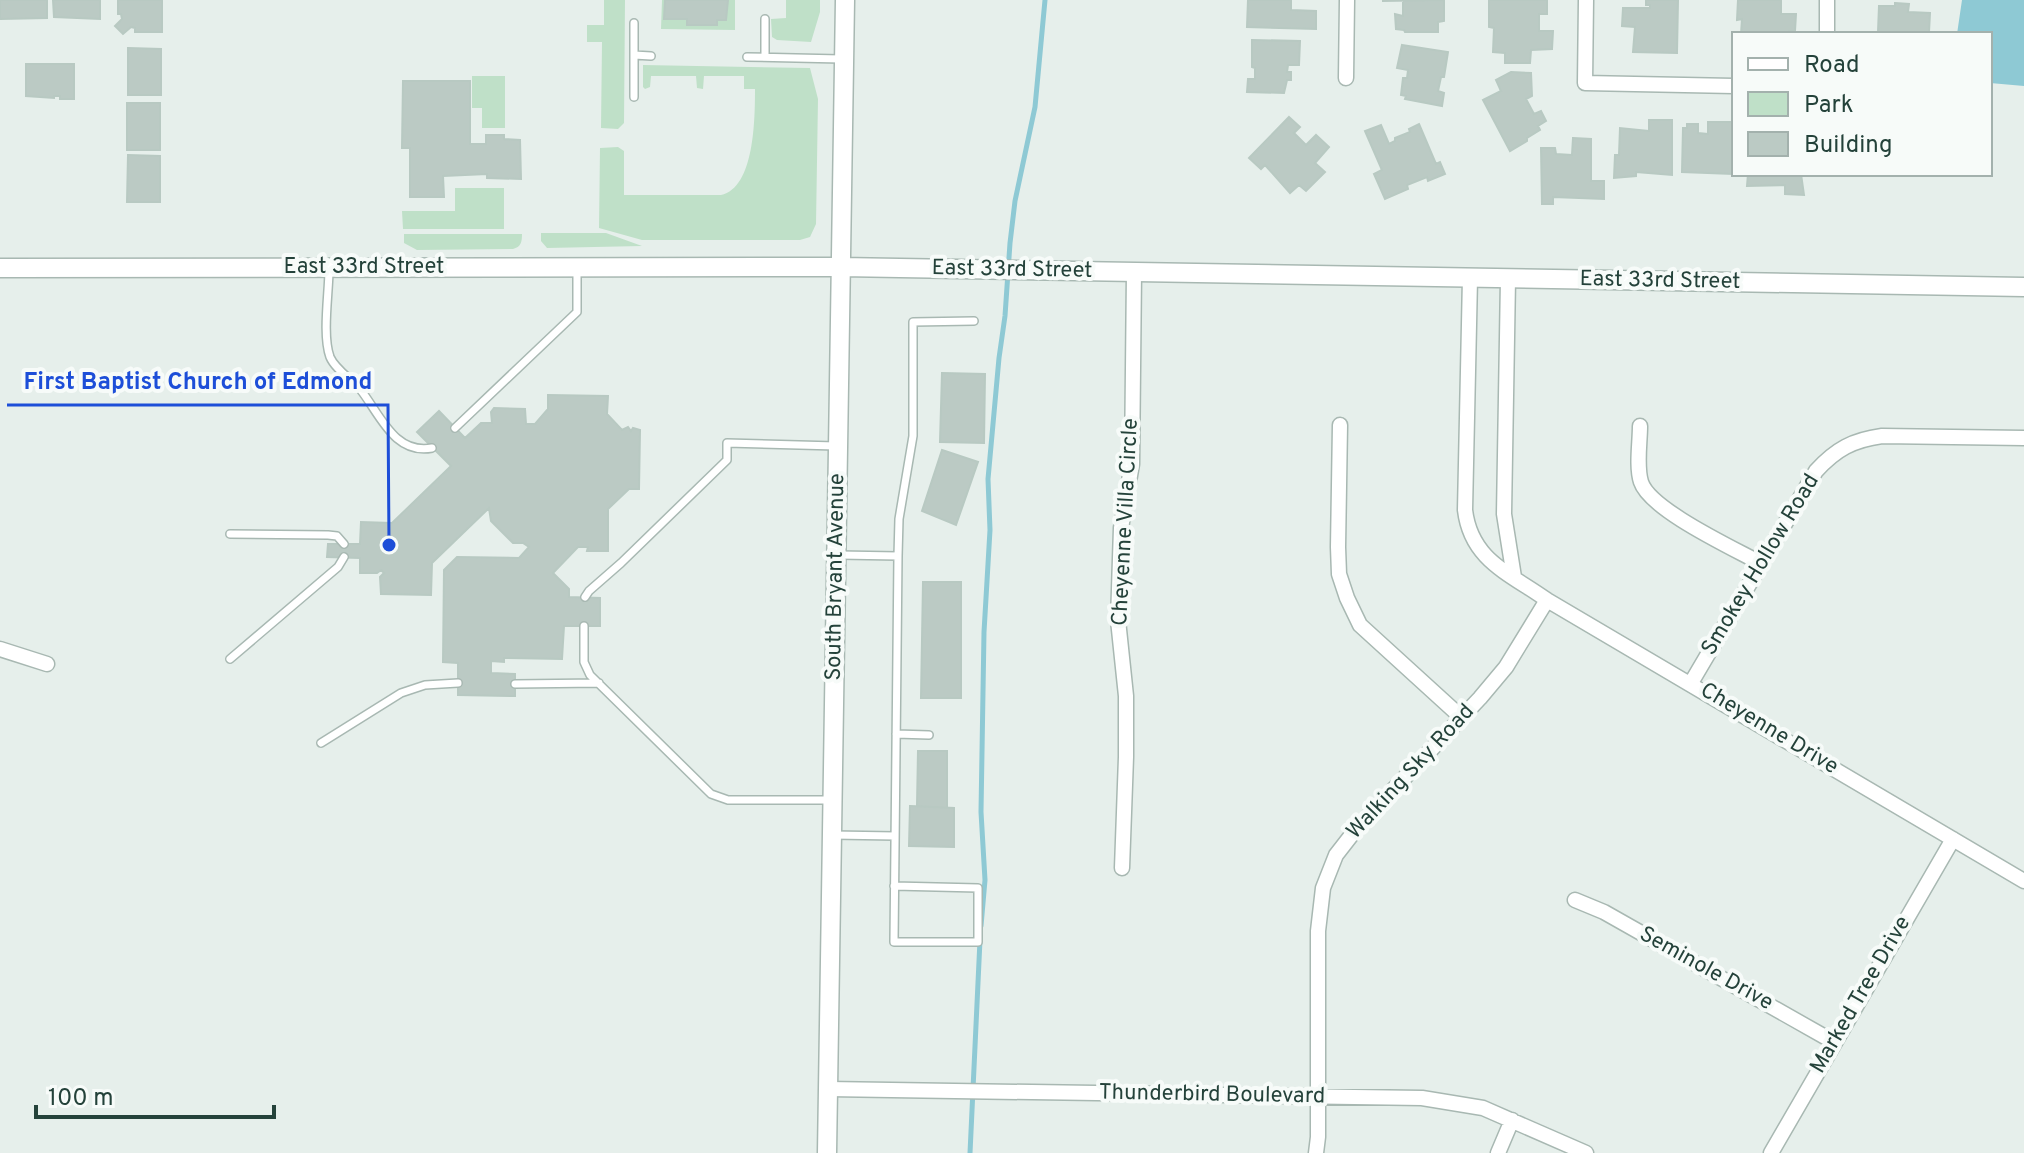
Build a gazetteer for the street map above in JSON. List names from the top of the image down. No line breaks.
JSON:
{"streets":{"street":["East 33rd Street","Cheyenne Villa Circle","Smokey Hollow Road","South Bryant Avenue","Cheyenne Drive","Walking Sky Road","Seminole Drive","Marked Tree Drive","Thunderbird Boulevard"]},"crossings":[["East 33rd Street","Cheyenne Villa Circle"],["East 33rd Street","South Bryant Avenue"],["East 33rd Street","Cheyenne Drive"],["Smokey Hollow Road","Cheyenne Drive"],["South Bryant Avenue","Thunderbird Boulevard"],["Cheyenne Drive","Walking Sky Road"],["Cheyenne Drive","Marked Tree Drive"],["Walking Sky Road","Thunderbird Boulevard"],["Seminole Drive","Marked Tree Drive"]],"places":["First Baptist Church of Edmond"],"legend":["Road","Park","Building"],"scale_bar":"100 m"}
